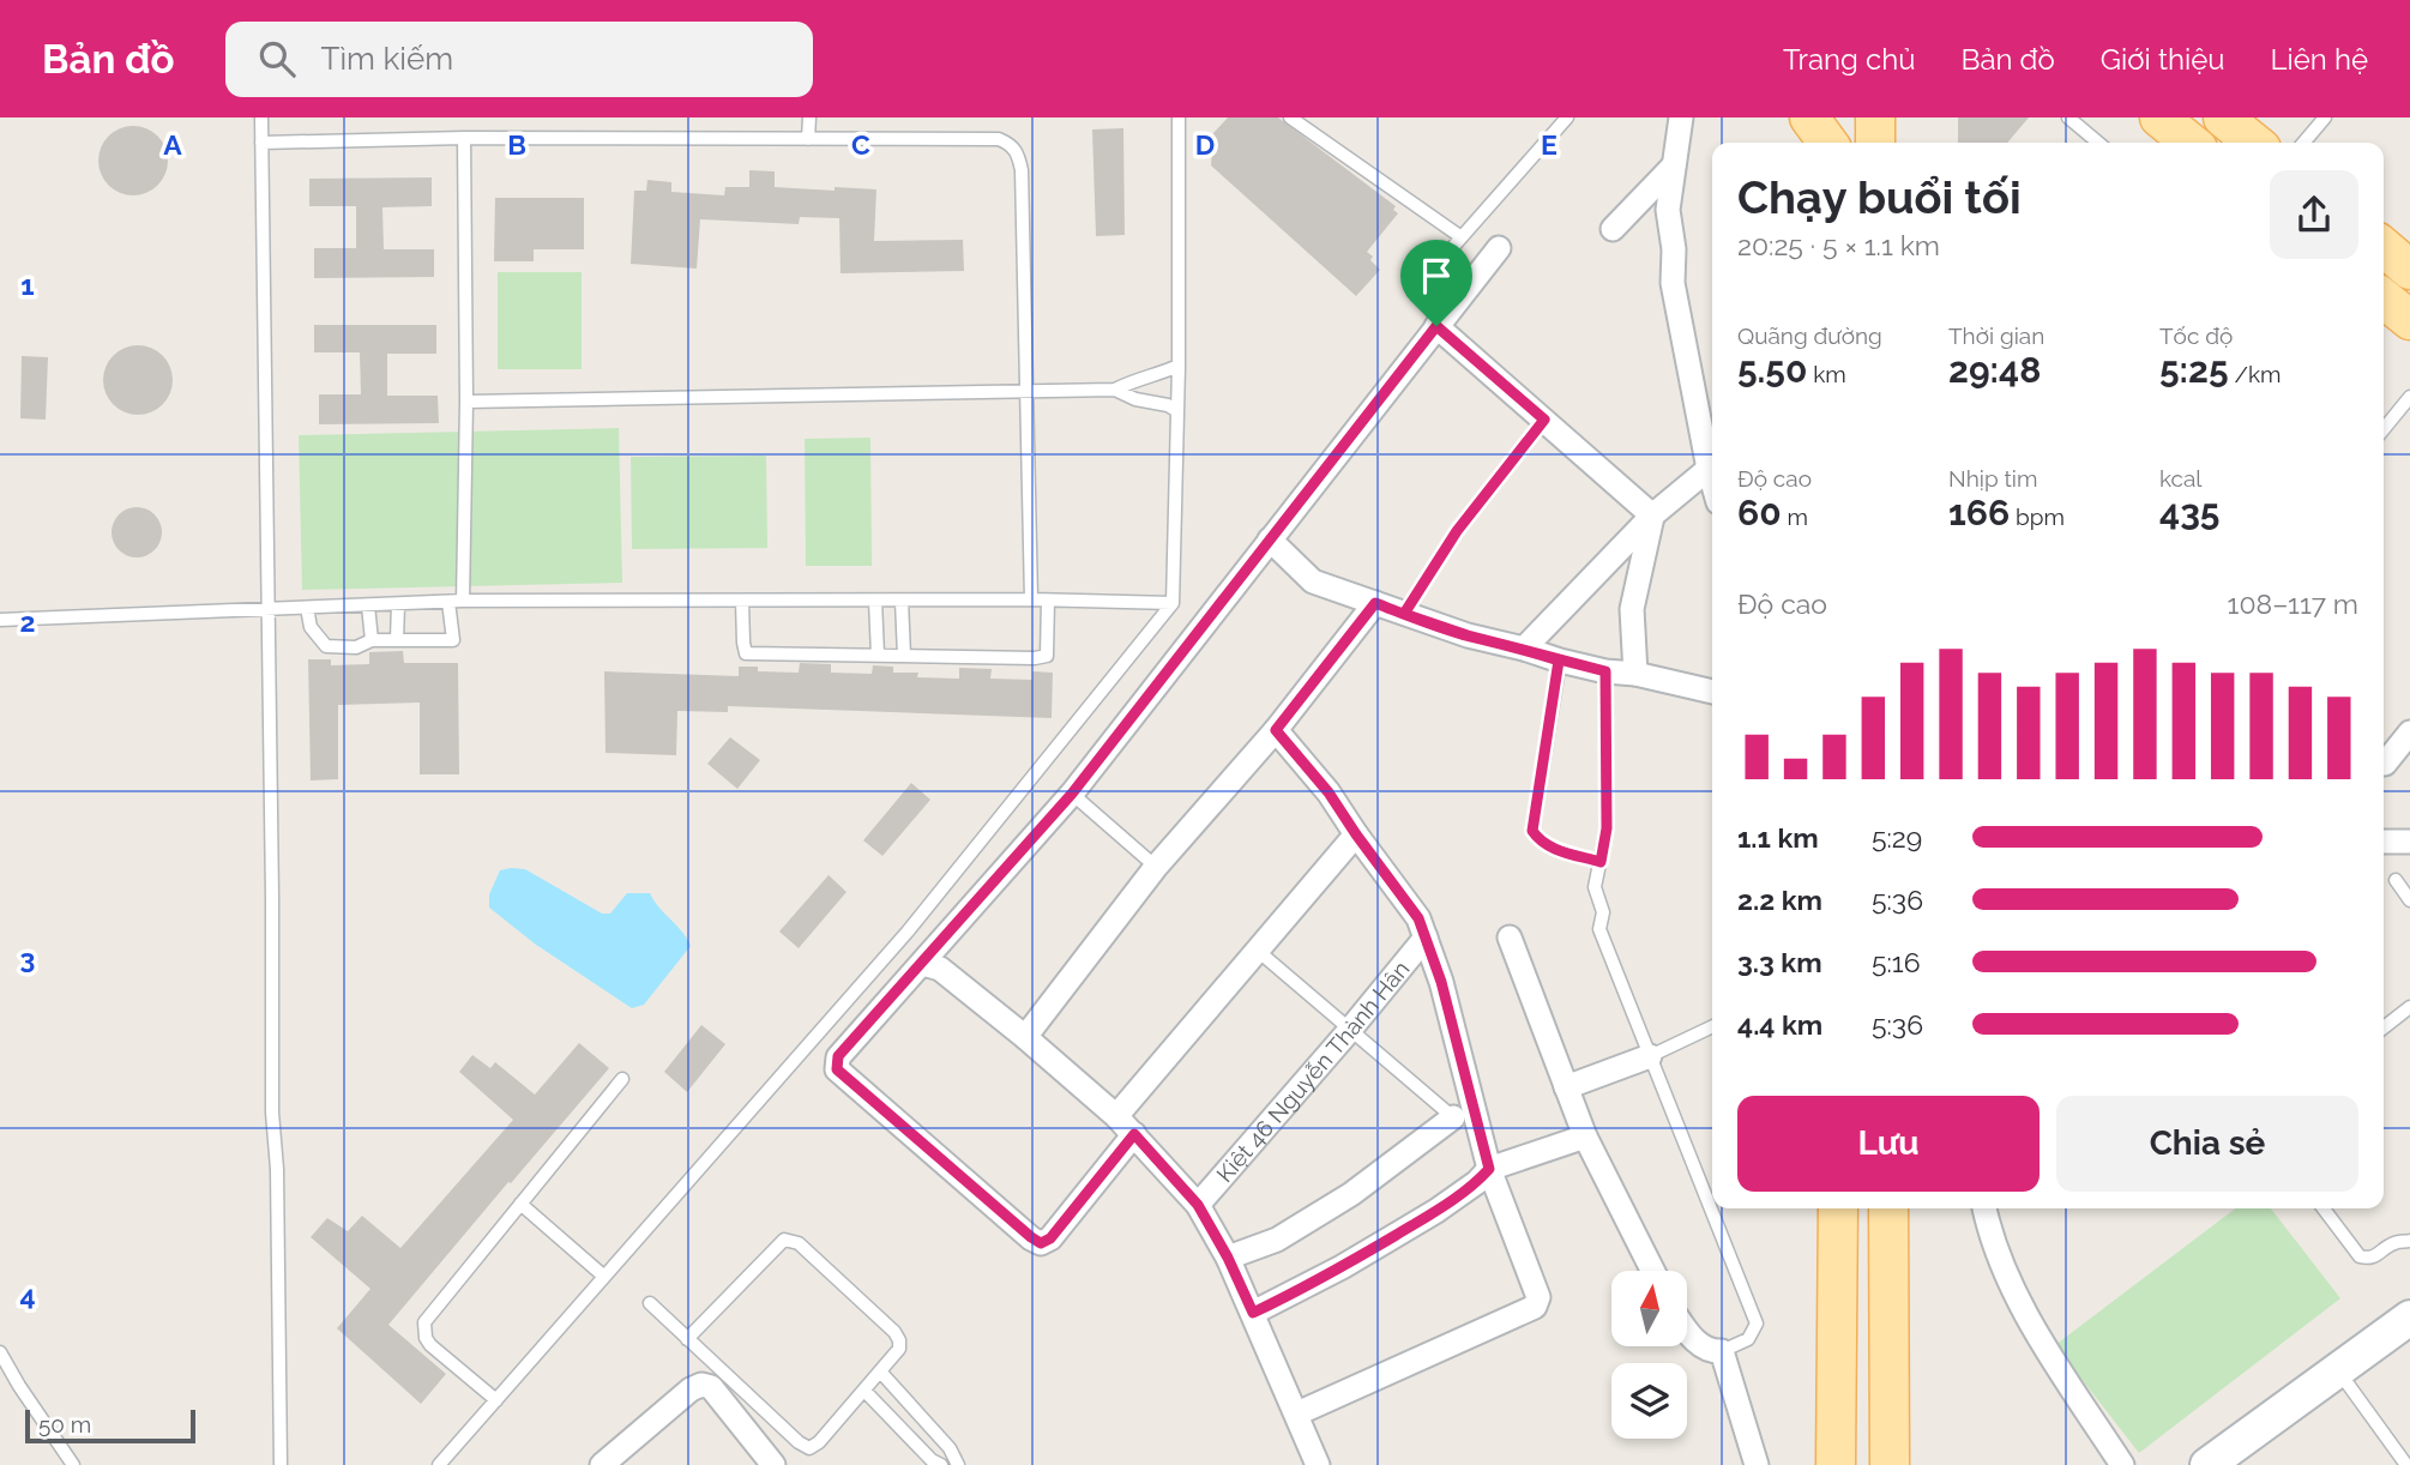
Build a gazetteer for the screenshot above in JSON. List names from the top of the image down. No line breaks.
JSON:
{"streets":{"street":["Kiệt 46 Nguyễn Thành Hân"]},"scale_bar":"50 m","north":"top","page":{"header":"Bản đồ","search":"Tìm kiếm","nav":["Trang chủ","Bản đồ","Giới thiệu","Liên hệ"],"heading":["Chạy buổi tối","20:25 · 5 × 1.1 km"],"stats":[["Quãng đường","5.50 km"],["Thời gian","29:48"],["Tốc độ","5:25 /km"],["Độ cao","60 m"],["Nhịp tim","166 bpm"],["kcal","435"]],"chart":["Độ cao","108–117 m"],"list":[{"name":"1.1 km","note":"5:29"},{"name":"2.2 km","note":"5:36"},{"name":"3.3 km","note":"5:16"},{"name":"4.4 km","note":"5:36"}],"buttons":["Lưu","Chia sẻ"],"scale":"50 m"},"grid":{"columns":["A","B","C","D","E"],"rows":["1","2","3","4"]}}
